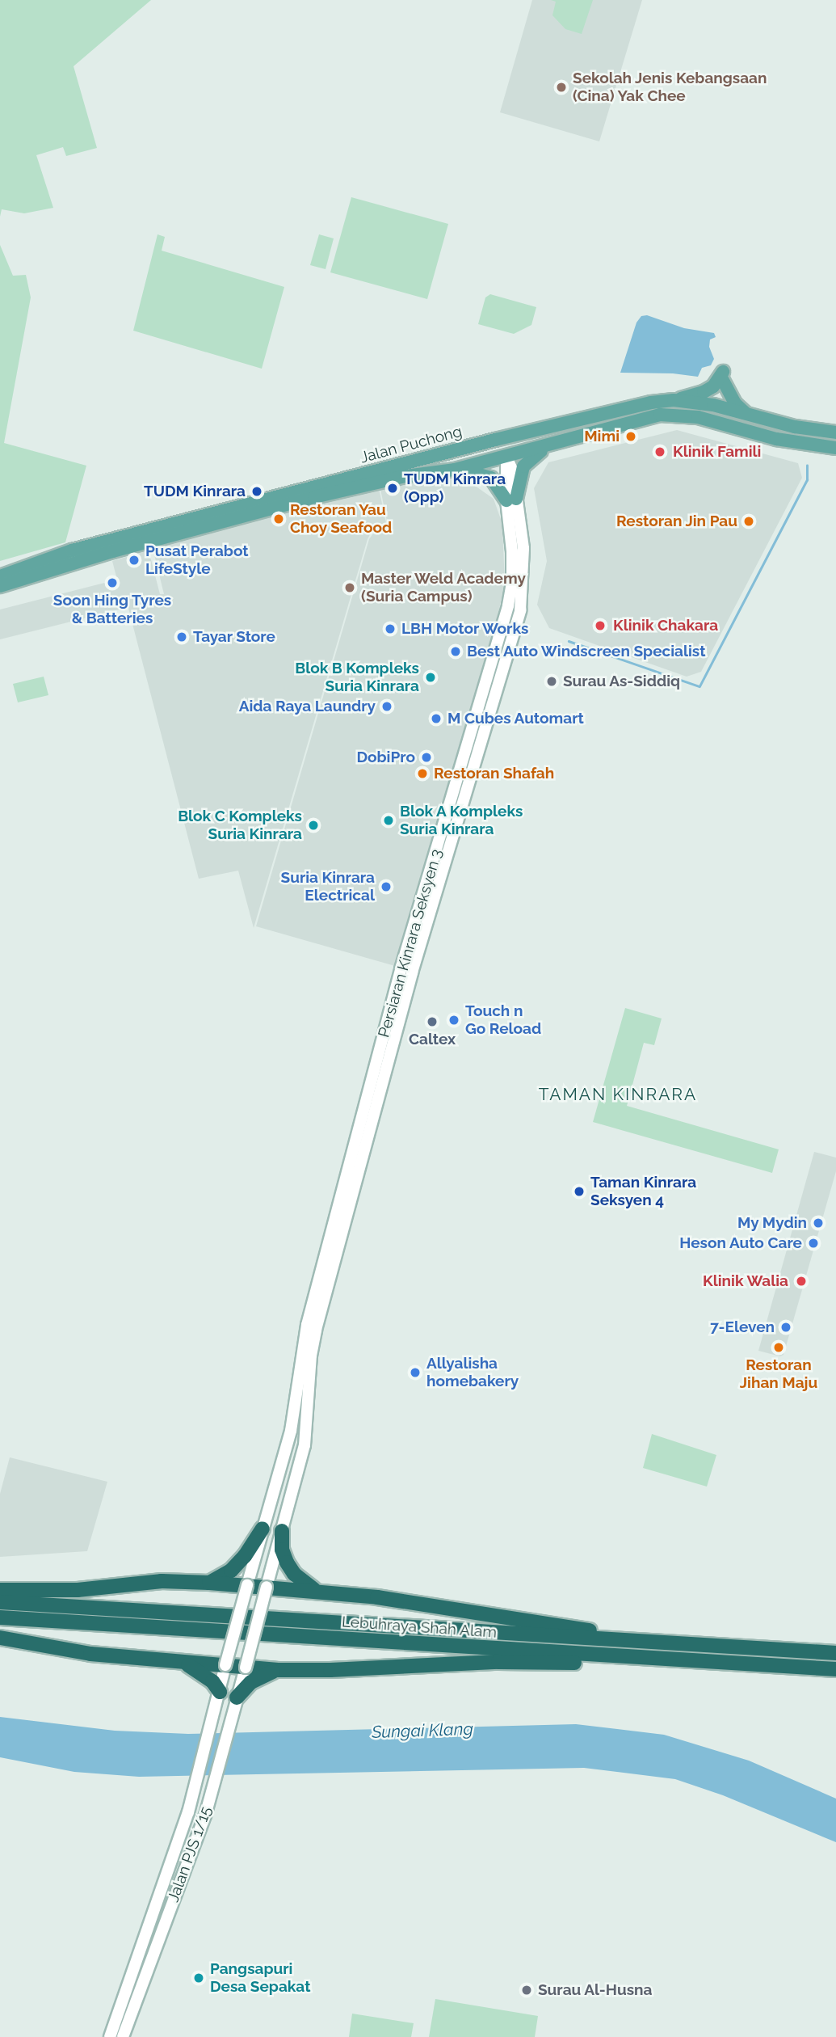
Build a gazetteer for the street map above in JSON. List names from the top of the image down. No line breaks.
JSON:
{"streets":{"highway":["Lebuhraya Shah Alam"],"main road":["Jalan Puchong","Persiaran Kinrara Seksyen 3","Jalan PJS 1/15"]},"crossings":[["Jalan Puchong","Persiaran Kinrara Seksyen 3"],["Persiaran Kinrara Seksyen 3","Jalan PJS 1/15"]],"districts":["TAMAN KINRARA"],"water":["Sungai Klang"],"places":["Sekolah Jenis Kebangsaan (Cina) Yak Chee","Mimi","Klinik Famili","TUDM Kinrara (Opp)","TUDM Kinrara","Restoran Yau Choy Seafood","Restoran Jin Pau","Pusat Perabot LifeStyle","Soon Hing Tyres & Batteries","Master Weld Academy (Suria Campus)","Klinik Chakara","LBH Motor Works","Tayar Store","Best Auto Windscreen Specialist","Blok B Kompleks Suria Kinrara","Surau As-Siddiq","Aida Raya Laundry","M Cubes Automart","DobiPro","Restoran Shafah","Blok A Kompleks Suria Kinrara","Blok C Kompleks Suria Kinrara","Suria Kinrara Electrical","Touch n Go Reload","Caltex","Taman Kinrara Seksyen 4","My Mydin","Heson Auto Care","Klinik Walia","7-Eleven","Restoran Jihan Maju","Allyalisha homebakery","Pangsapuri Desa Sepakat","Surau Al-Husna"]}
